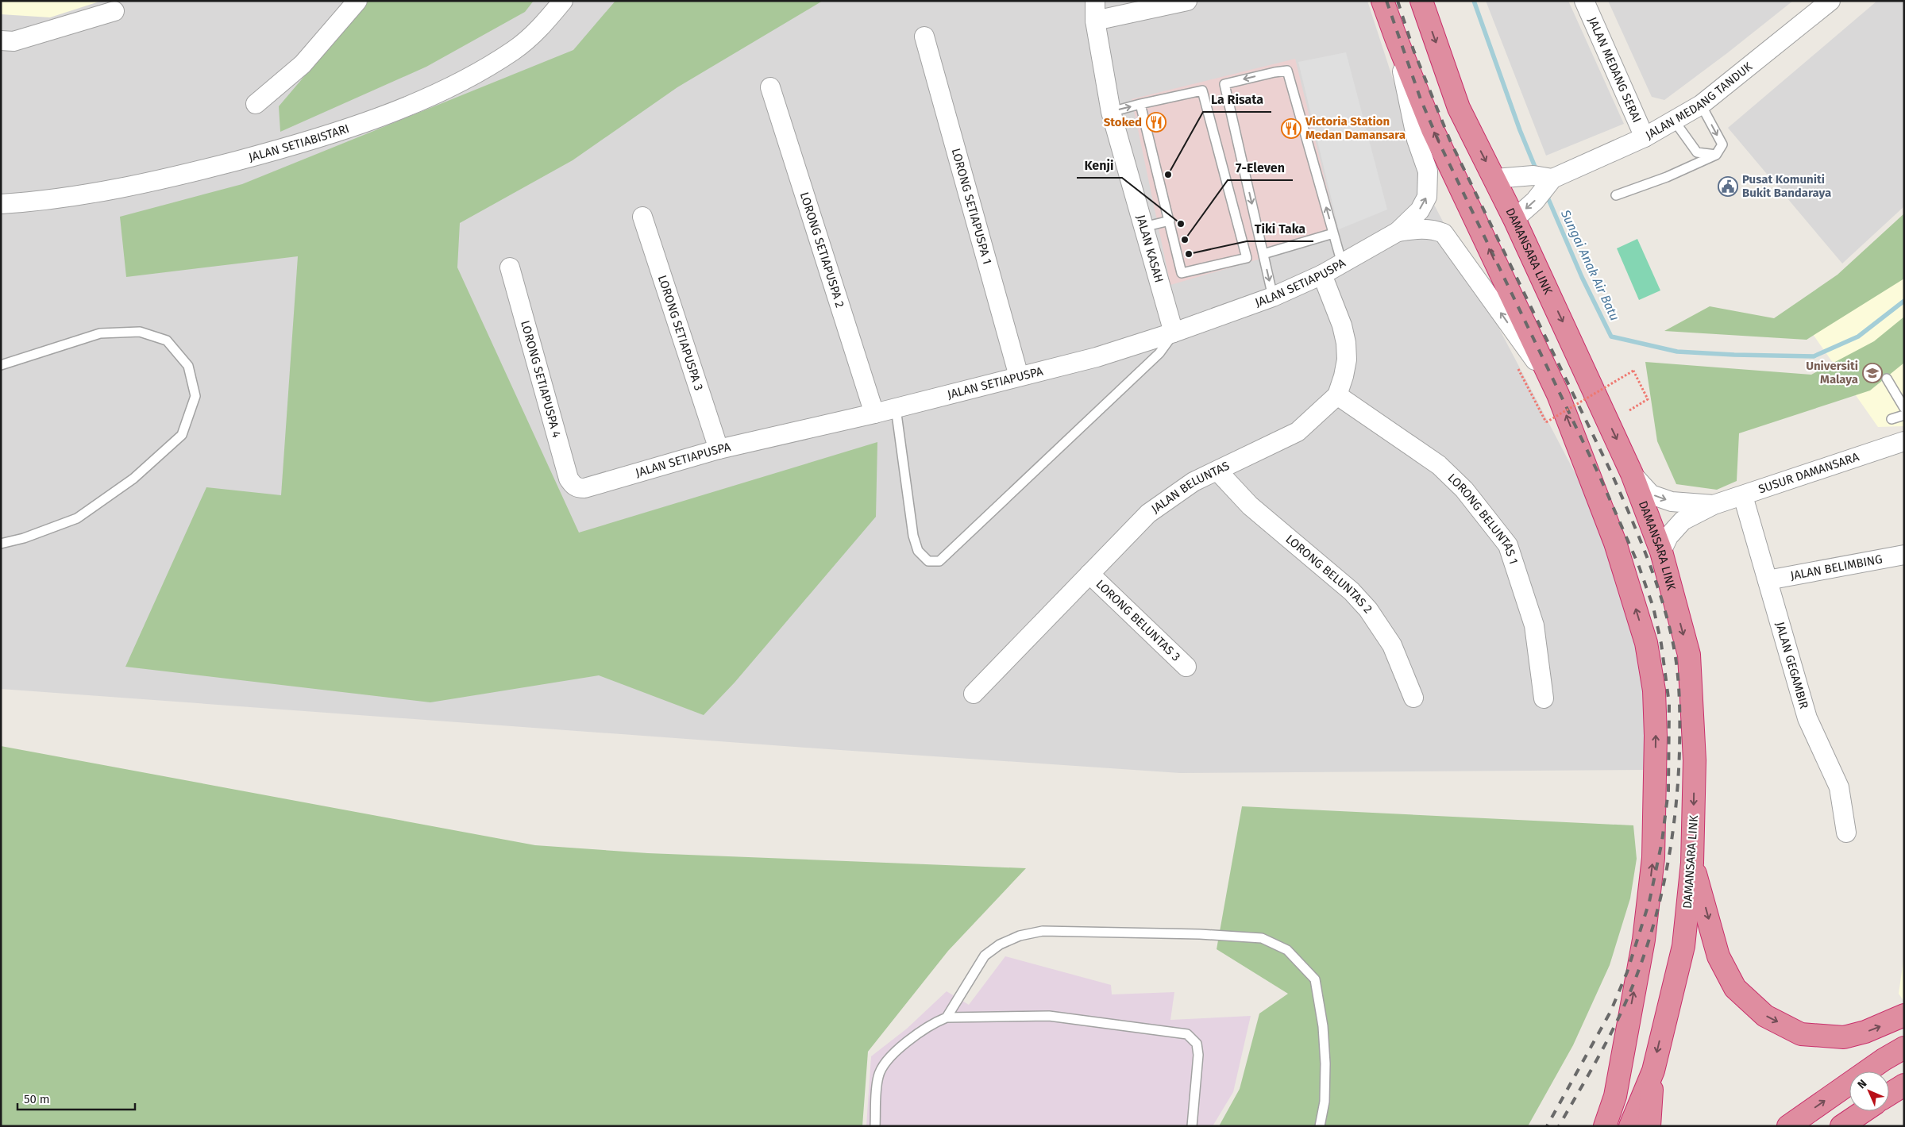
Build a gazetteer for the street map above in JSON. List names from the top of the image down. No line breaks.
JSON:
{"streets":{"highway":["DAMANSARA LINK"],"street":["JALAN MEDANG SERAI","JALAN MEDANG TANDUK","JALAN SETIABISTARI","LORONG SETIAPUSPA 1","JALAN KASAH","LORONG SETIAPUSPA 2","JALAN SETIAPUSPA","LORONG SETIAPUSPA 3","LORONG SETIAPUSPA 4","SUSUR DAMANSARA","JALAN BELUNTAS","LORONG BELUNTAS 1","JALAN BELIMBING","LORONG BELUNTAS 2","LORONG BELUNTAS 3","JALAN GEGAMBIR"]},"crossings":[["JALAN MEDANG SERAI","JALAN MEDANG TANDUK"],["JALAN MEDANG TANDUK","DAMANSARA LINK"],["LORONG SETIAPUSPA 1","JALAN SETIAPUSPA"],["JALAN KASAH","JALAN SETIAPUSPA"],["LORONG SETIAPUSPA 2","JALAN SETIAPUSPA"],["DAMANSARA LINK","SUSUR DAMANSARA"],["JALAN SETIAPUSPA","LORONG SETIAPUSPA 3"],["JALAN SETIAPUSPA","LORONG SETIAPUSPA 4"],["SUSUR DAMANSARA","JALAN GEGAMBIR"],["JALAN BELUNTAS","LORONG BELUNTAS 1"],["JALAN BELUNTAS","LORONG BELUNTAS 2"],["JALAN BELUNTAS","LORONG BELUNTAS 3"],["JALAN BELIMBING","JALAN GEGAMBIR"]],"water":["Sungai Anak Air Batu"],"places":{"restaurant":["Stoked","Victoria Station Medan Damansara"],"other":["La Risata","Kenji","7-Eleven","Tiki Taka"],"public building":["Pusat Komuniti Bukit Bandaraya"],"school or university":["Universiti Malaya"]},"scale_bar":"50 m","north":"top left"}
